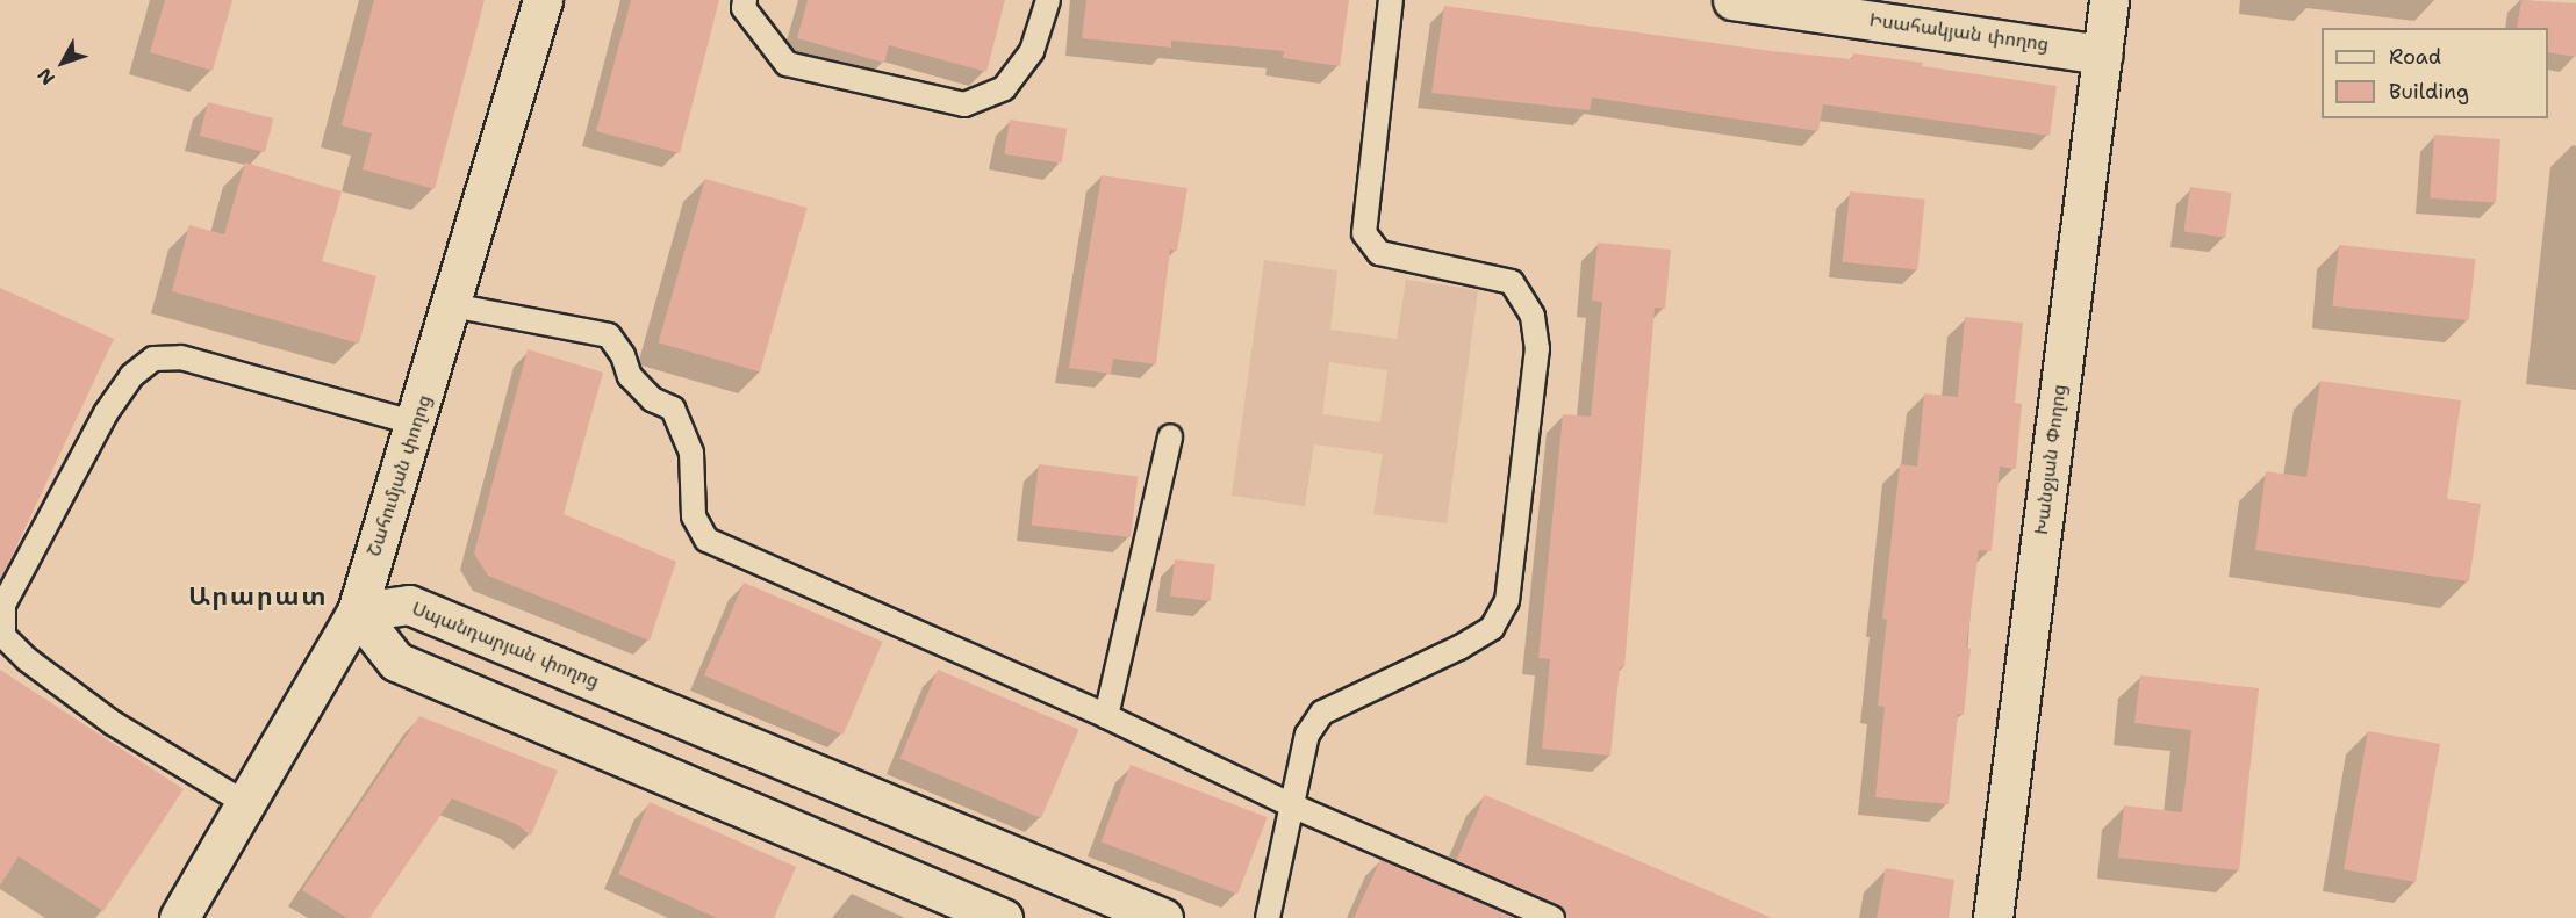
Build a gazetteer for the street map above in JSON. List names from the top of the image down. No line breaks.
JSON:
{"streets":{"street":["Իսահակյան փողոց","Խանջյան Փողոց","Շահումյան փողոց","Սպանդարյան փողոց"]},"crossings":[["Իսահակյան փողոց","Խանջյան Փողոց"],["Շահումյան փողոց","Սպանդարյան փողոց"]],"districts":["Արարատ"],"legend":["Road","Building"],"north":"bottom left"}
